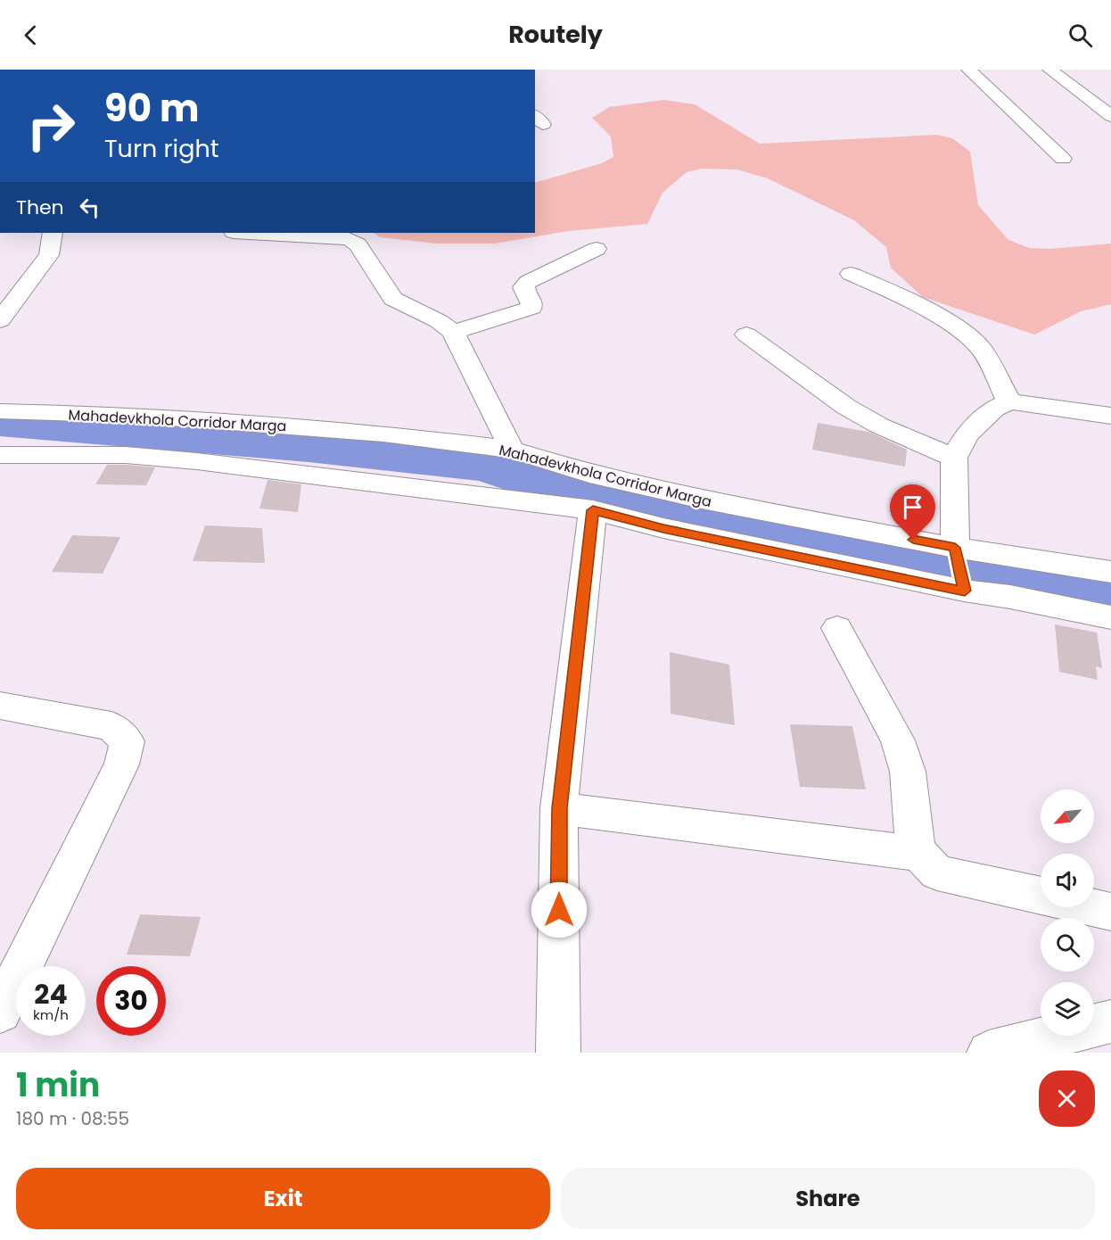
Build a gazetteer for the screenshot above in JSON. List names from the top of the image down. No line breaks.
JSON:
{"streets":{"street":["Mahadevkhola Corridor Marga"]},"north":"bottom left","page":{"header":"Routely","turn":["90 m","Turn right"],"then":"Then","speed":"24 km/h","limit":"30","heading":["1 min","180 m · 08:55"],"buttons":["Exit","Share"]}}
